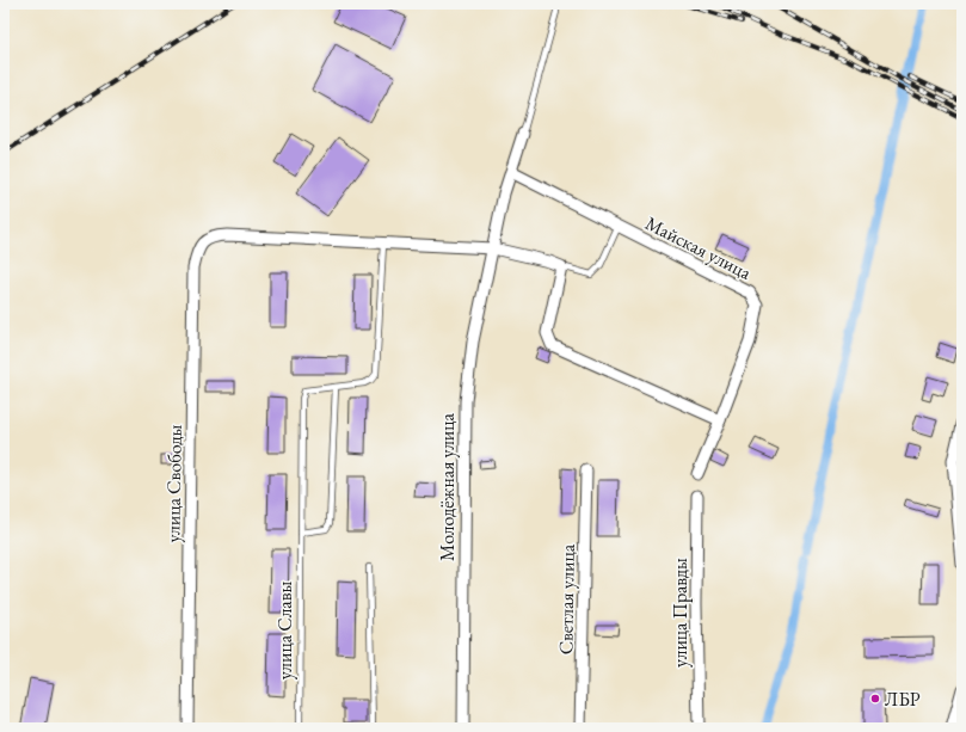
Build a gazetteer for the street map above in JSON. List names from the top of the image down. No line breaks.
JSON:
{"streets":{"street":["Майская улица","улица Свободы","Молодёжная улица","Светлая улица","улица Правды"],"lane":["улица Славы"]},"crossings":[["Майская улица","Молодёжная улица"],["улица Свободы","улица Славы"]],"places":["ЛБР"]}
